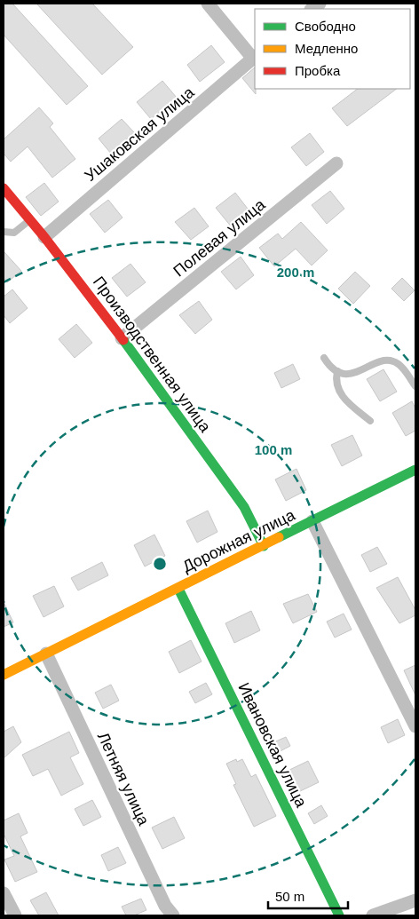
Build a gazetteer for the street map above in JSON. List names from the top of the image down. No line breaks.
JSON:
{"streets":{"street":["Ушаковская улица","Полевая улица","Производственная улица","Дорожная улица","Ивановская улица","Летняя улица"]},"crossings":[["Ушаковская улица","Производственная улица"],["Полевая улица","Производственная улица"],["Производственная улица","Дорожная улица"],["Дорожная улица","Ивановская улица"],["Дорожная улица","Летняя улица"]],"legend":["Свободно","Медленно","Пробка"],"scale_bar":"50 m","rings":["200 m","100 m"]}
